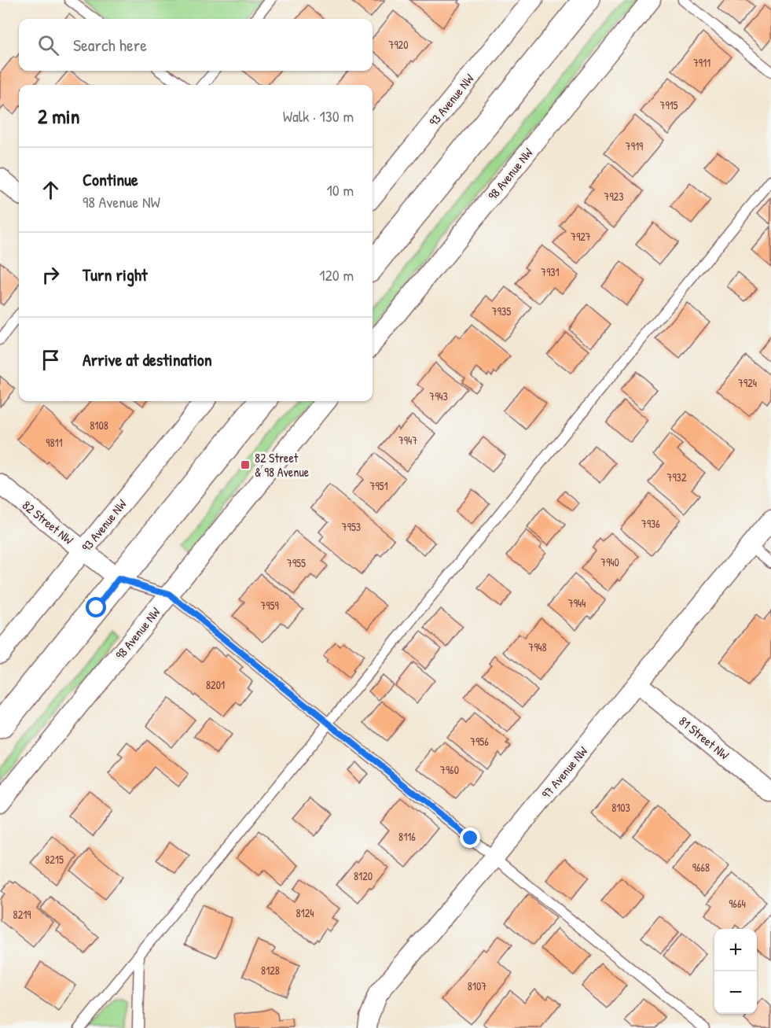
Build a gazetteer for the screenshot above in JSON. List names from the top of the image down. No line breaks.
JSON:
{"streets":{"street":["93 Avenue NW","98 Avenue NW","82 Street NW","81 Street NW","97 Avenue NW"]},"crossings":[["93 Avenue NW","82 Street NW"],["81 Street NW","97 Avenue NW"]],"places":{"transit":["82 Street & 98 Avenue"]},"house_numbers":["7920","7911","7915","7919","7923","7927","7931","7935","7924","7943","8108","7947","9811","7932","7951","7936","7953","7940","7955","7944","7959","7948","8201","7956","7960","8103","8116","8215","9668","8120","9664","8124","8219","8128","8107"],"page":{"search":"Search here","heading":["2 min","Walk · 130 m"],"list":[["Continue","98 Avenue NW","10 m"],["Turn right","120 m"],"Arrive at destination"],"map_buttons":["+","−"]}}
